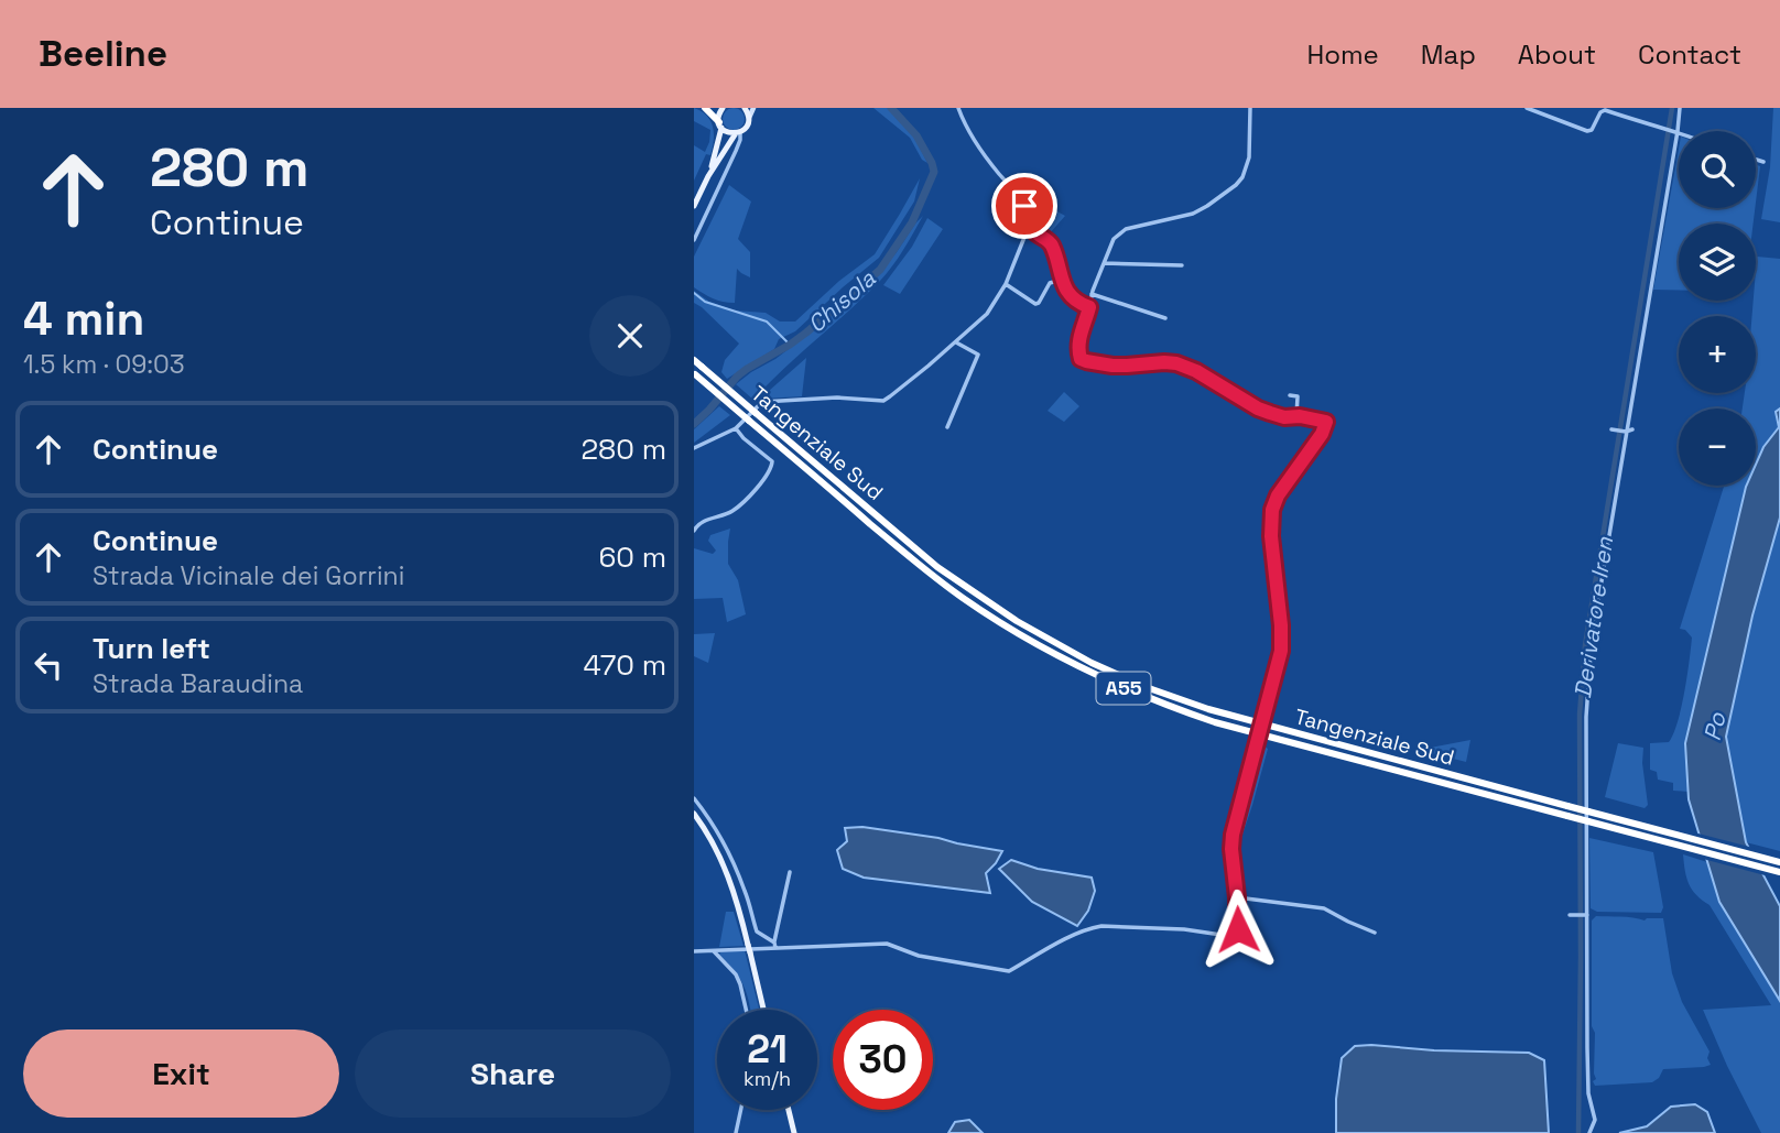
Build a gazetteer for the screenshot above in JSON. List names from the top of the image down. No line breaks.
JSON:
{"streets":{"highway":["Tangenziale Sud","A55"]},"water":["Chisola","Derivatore Iren","Po"],"page":{"header":"Beeline","nav":["Home","Map","About","Contact"],"turn":["280 m","Continue"],"map_buttons":["+","−"],"heading":["4 min","1.5 km · 09:03"],"list":[{"name":"Continue","value":"280 m"},{"name":"Continue","note":"Strada Vicinale dei Gorrini","value":"60 m"},{"name":"Turn left","note":"Strada Baraudina","value":"470 m"}],"speed":"21 km/h","limit":"30","buttons":["Exit","Share"]}}
